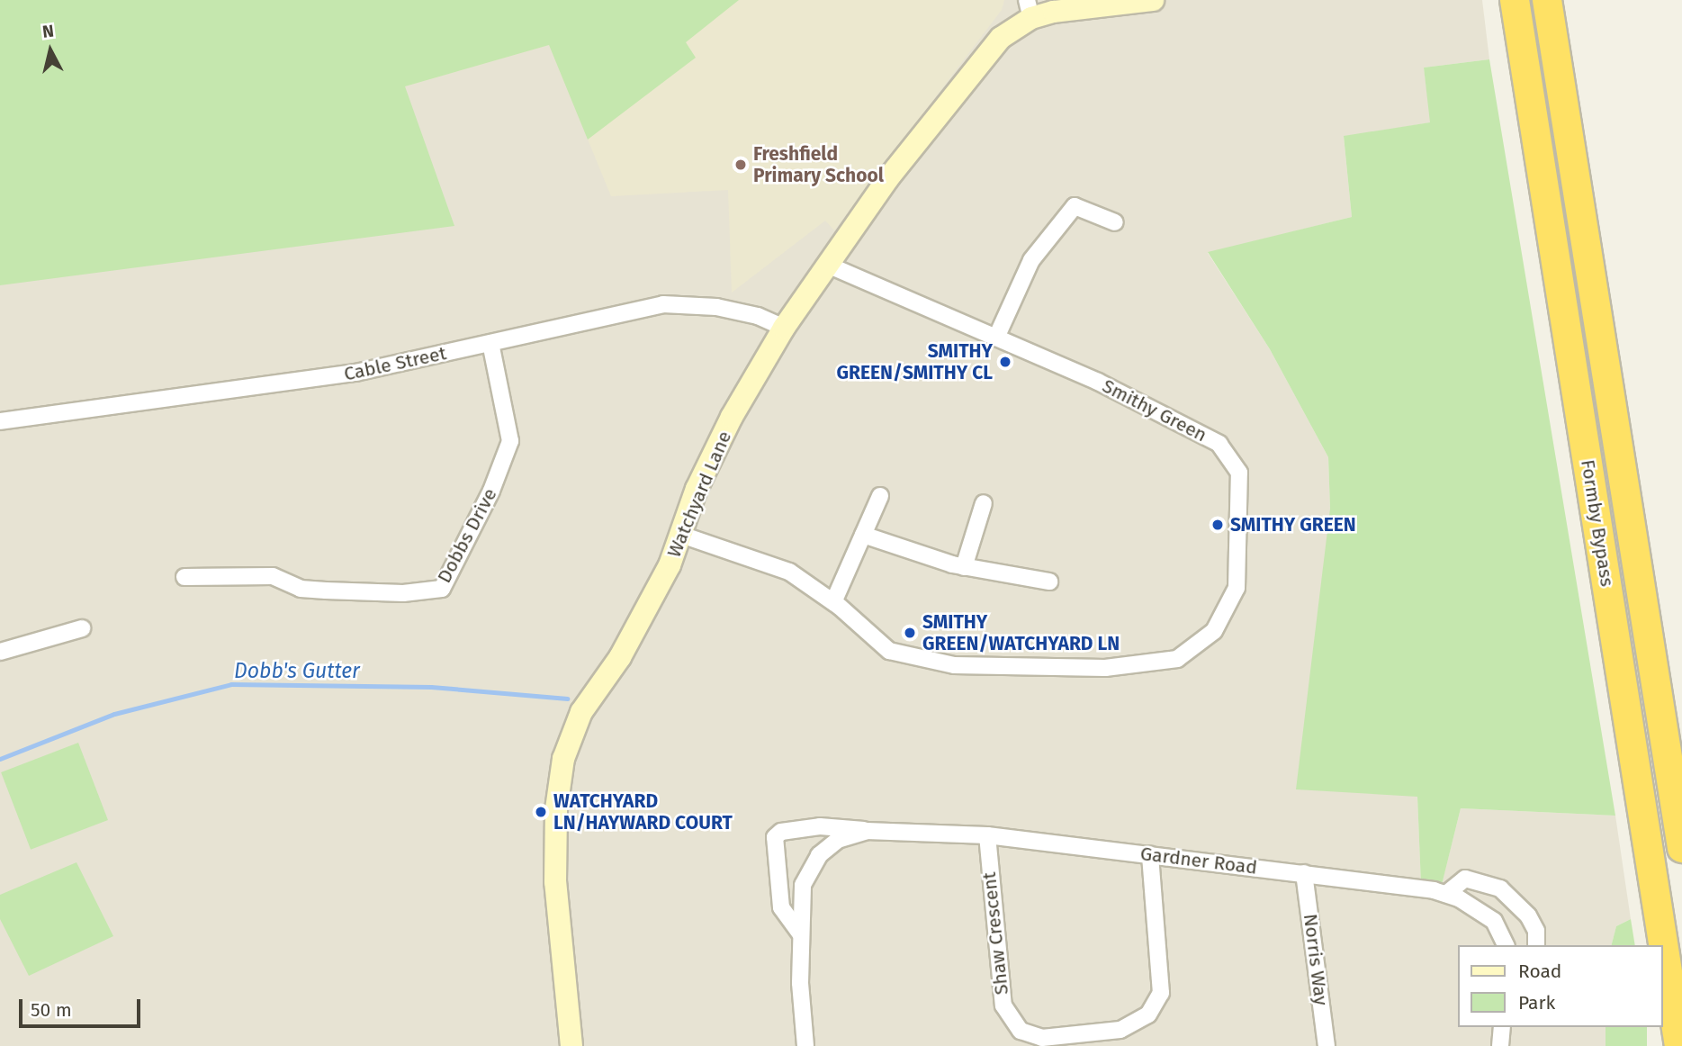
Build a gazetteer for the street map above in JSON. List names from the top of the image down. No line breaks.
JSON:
{"streets":{"highway":["Formby Bypass"],"street":["Cable Street","Smithy Green","Watchyard Lane","Dobbs Drive","Gardner Road","Shaw Crescent","Norris Way"]},"crossings":[["Cable Street","Watchyard Lane"],["Cable Street","Dobbs Drive"],["Smithy Green","Watchyard Lane"],["Gardner Road","Shaw Crescent"],["Gardner Road","Norris Way"]],"water":["Dobb's Gutter"],"places":["Freshfield Primary School","SMITHY GREEN/SMITHY CL","SMITHY GREEN","SMITHY GREEN/WATCHYARD LN","WATCHYARD LN/HAYWARD COURT"],"legend":["Road","Park"],"scale_bar":"50 m","north":"top"}
